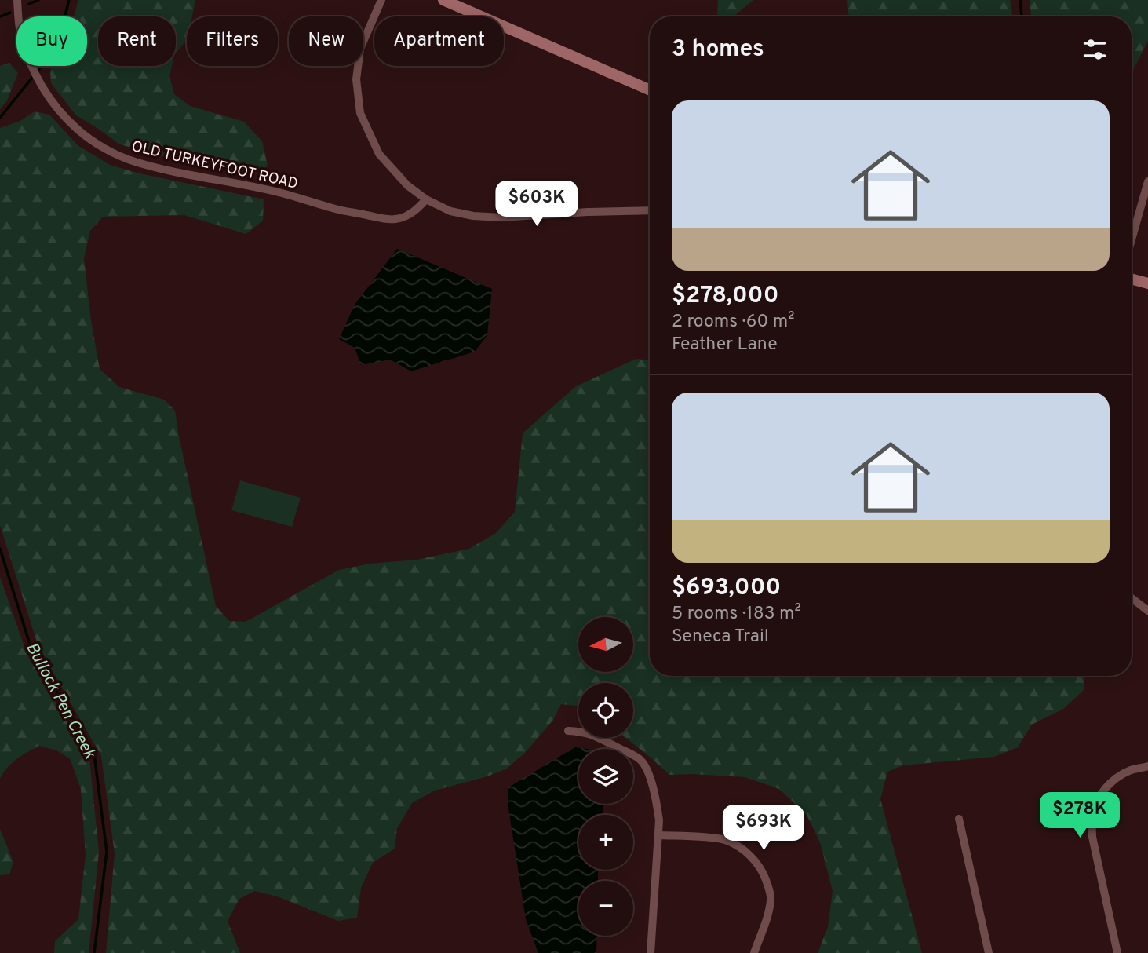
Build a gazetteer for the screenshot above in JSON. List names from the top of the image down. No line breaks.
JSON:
{"streets":{"street":["OLD TURKEYFOOT ROAD"]},"water":["Bullock Pen Creek"],"north":"left","page":{"chip":["Buy","Rent","Filters","New","Apartment"],"heading":"3 homes","list":[{"name":"$278,000","note":"2 rooms · 60 m² · Feather Lane"},{"name":"$693,000","note":"5 rooms · 183 m² · Seneca Trail"}],"price":["$603K","$278K","$693K"],"map_buttons":["+","−"]}}
